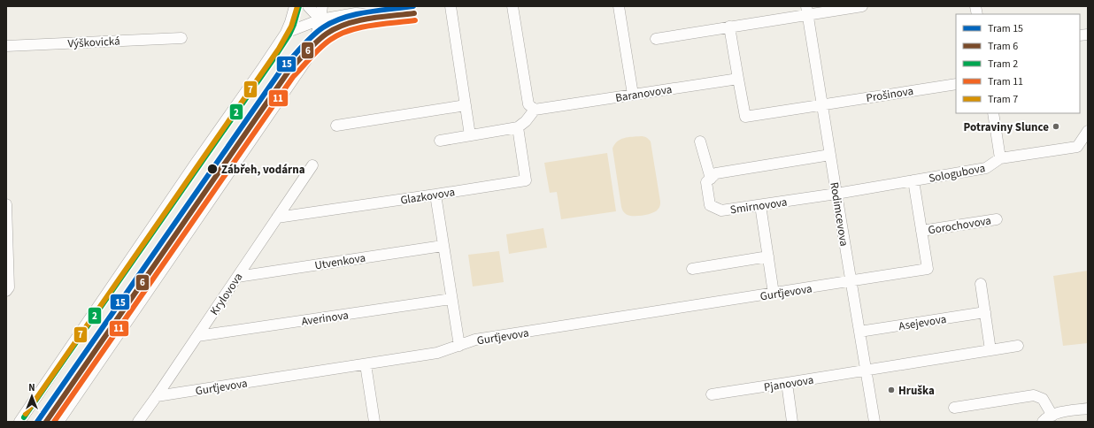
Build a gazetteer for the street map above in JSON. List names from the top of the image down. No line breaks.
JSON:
{"streets":{"street":["Výškovická","Baranovova","Prošinova","Sologubova","Glazkovova","Smirnovova","Rodimcevova","Gorochovova","Utvenkova","Gurťjevova","Krylovova","Averinova","Asejevova","Pjanovova"]},"crossings":[["Prošinova","Rodimcevova"],["Sologubova","Smirnovova"],["Sologubova","Rodimcevova"],["Sologubova","Gorochovova"],["Glazkovova","Krylovova"],["Smirnovova","Rodimcevova"],["Rodimcevova","Gorochovova"],["Rodimcevova","Gurťjevova"],["Rodimcevova","Asejevova"],["Rodimcevova","Pjanovova"],["Gorochovova","Gurťjevova"],["Utvenkova","Krylovova"],["Gurťjevova","Krylovova"],["Krylovova","Averinova"]],"places":["Potraviny Slunce","Zábřeh, vodárna","Hruška"],"lines":["tram line 15","tram line 2","tram line 7","tram line 6","tram line 11"],"legend":["Tram 15","Tram 6","Tram 2","Tram 11","Tram 7"],"north":"top"}
